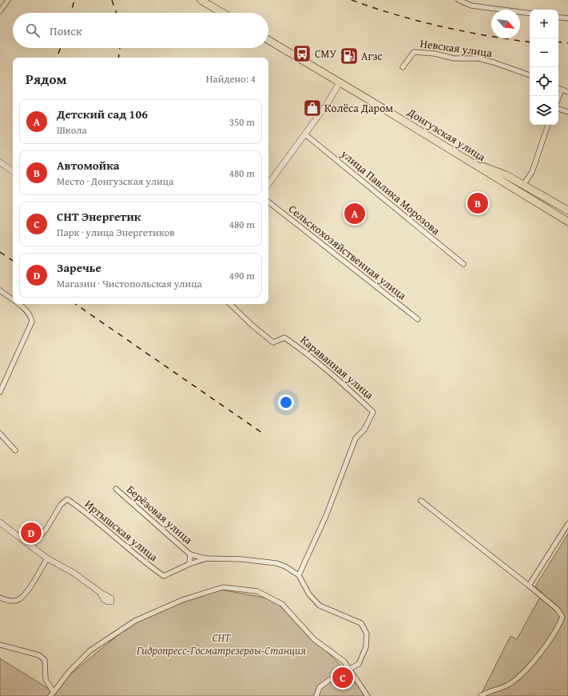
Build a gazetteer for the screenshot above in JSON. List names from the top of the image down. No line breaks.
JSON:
{"streets":{"highway":["Донгузская улица"],"street":["Невская улица","улица Павлика Морозова","Сельскохозяйственная улица","Караванная улица","Берёзовая улица","Иртышская улица"]},"parks":["СНТ Гидропресс-Госматрезервы-Станция"],"places":{"bus stop":["СМУ"],"fuel station":["Агзс"],"shop":["Колёса Даром"]},"north":"bottom right","page":{"map_buttons":["+","−"],"search":"Поиск","heading":["Рядом","Найдено: 4"],"list":[{"mark":"A","name":"Детский сад 106","note":"Школа","value":"350 m"},{"mark":"B","name":"Автомойка","note":"Место · Донгузская улица","value":"480 m"},{"mark":"C","name":"СНТ Энергетик","note":"Парк · улица Энергетиков","value":"480 m"},{"mark":"D","name":"Заречье","note":"Магазин · Чистопольская улица","value":"490 m"}],"pins":["B","A","D","C"]}}
